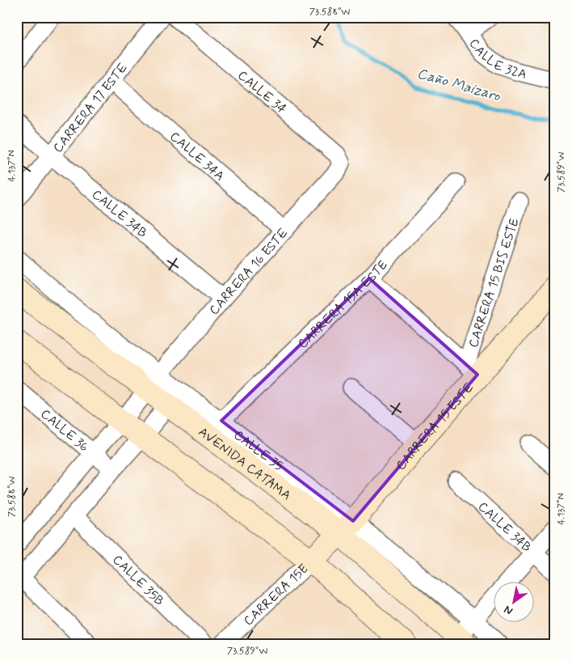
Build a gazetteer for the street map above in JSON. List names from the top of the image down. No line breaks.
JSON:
{"streets":{"main road":["CARRERA 15 ESTE","AVENIDA CATAMA"],"street":["CALLE 32A","CALLE 34","CARRERA 17 ESTE","CALLE 34A","CALLE 34B","CARRERA 16 ESTE","CARRERA 15 BIS ESTE","CARRERA 15A ESTE","CALLE 36","CALLE 35","CALLE 35B","CARRERA 15E"]},"crossings":[["CALLE 34","CARRERA 16 ESTE"],["CARRERA 17 ESTE","CALLE 34A"],["CARRERA 17 ESTE","CALLE 34B"],["CALLE 34A","CARRERA 16 ESTE"],["CALLE 34B","CARRERA 16 ESTE"],["CARRERA 16 ESTE","CALLE 36"],["CARRERA 16 ESTE","CALLE 35"],["CARRERA 16 ESTE","AVENIDA CATAMA"],["CARRERA 15 BIS ESTE","CARRERA 15 ESTE"],["CARRERA 15A ESTE","CALLE 35"],["CARRERA 15 ESTE","CALLE 35"],["CARRERA 15 ESTE","AVENIDA CATAMA"],["CARRERA 15 ESTE","CARRERA 15E"],["CALLE 35","AVENIDA CATAMA"]],"water":["Caño Maizaro"],"north":"bottom left","coordinates":["73.588°W","4.137°N","73.589°W"]}
